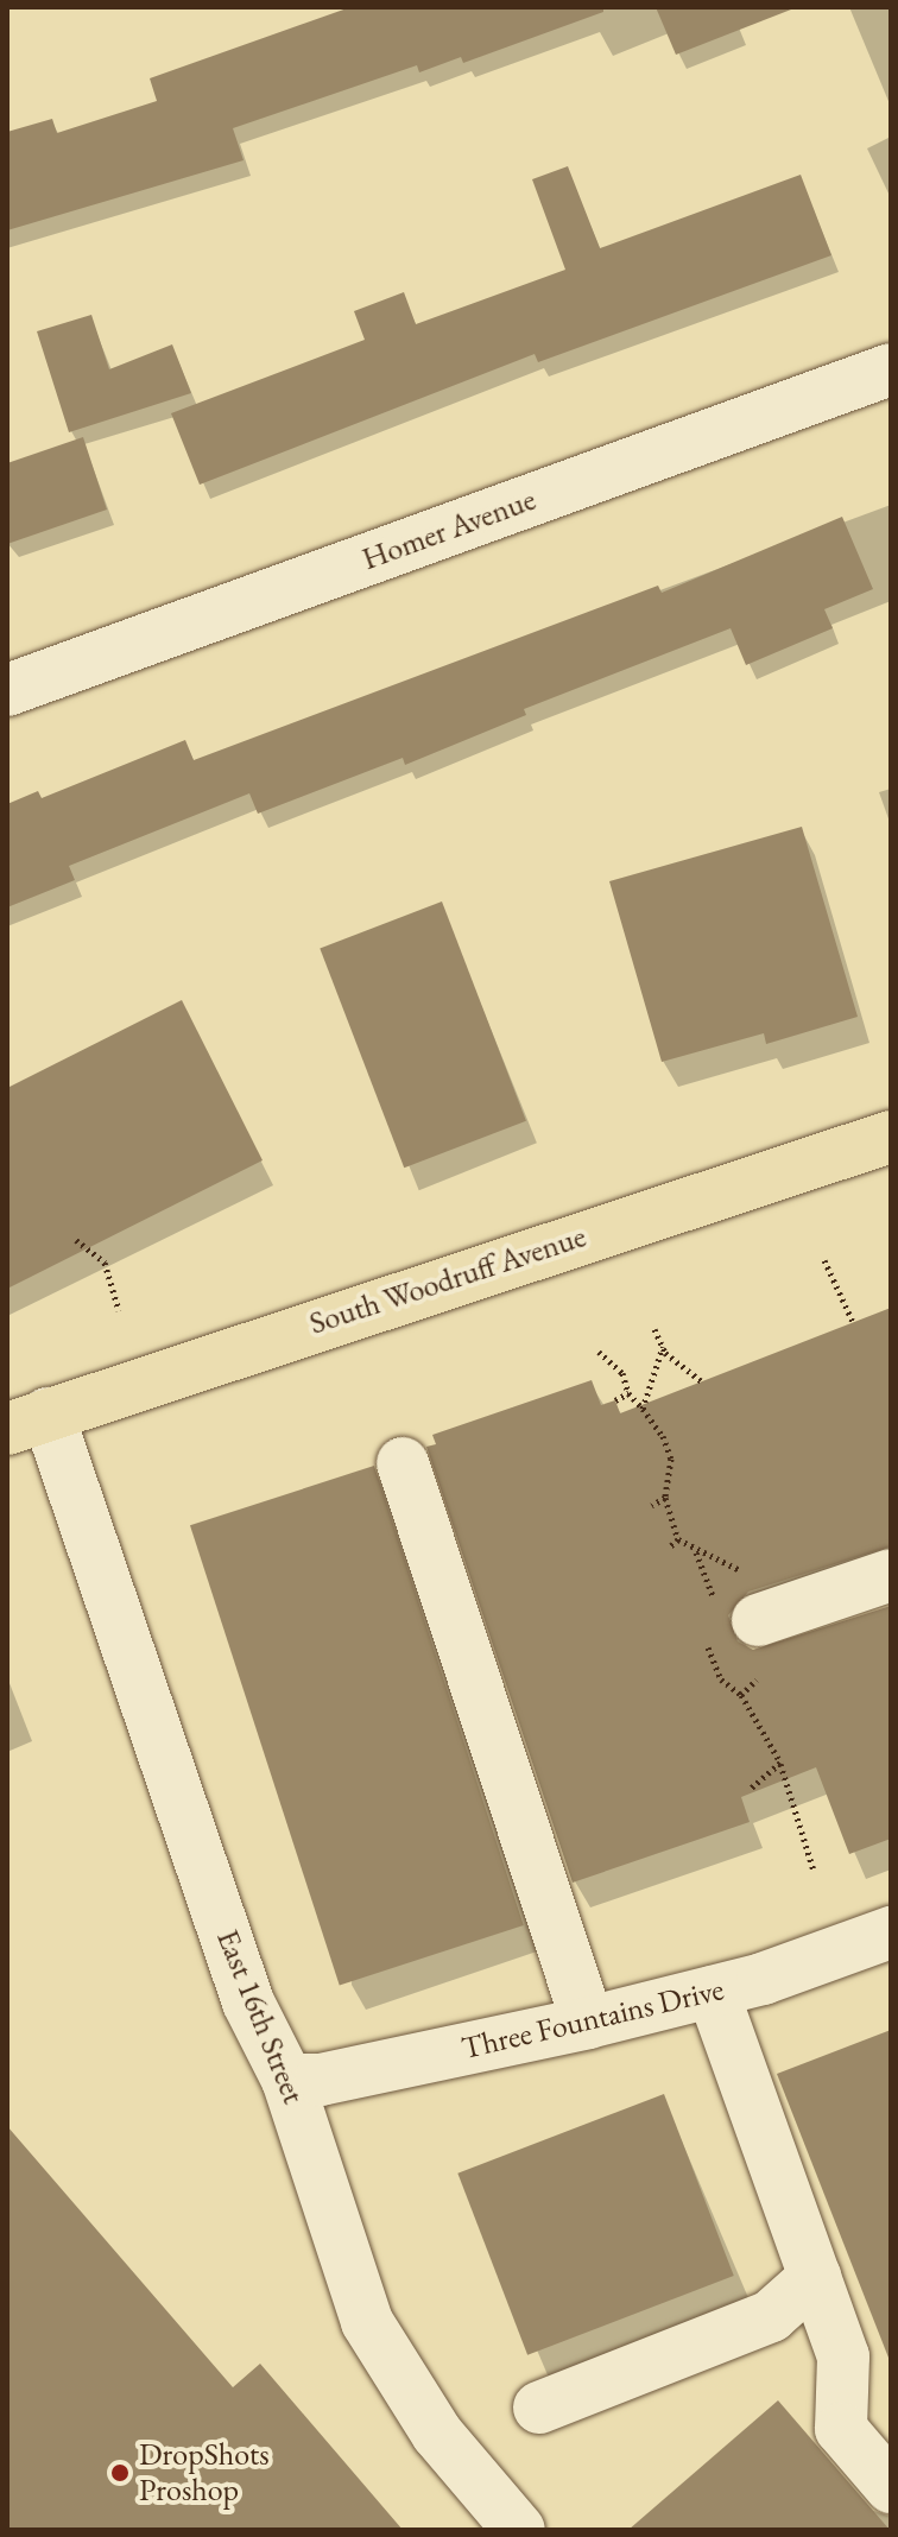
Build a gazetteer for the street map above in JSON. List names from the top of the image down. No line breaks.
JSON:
{"streets":{"main road":["South Woodruff Avenue"],"street":["Homer Avenue","East 16th Street","Three Fountains Drive"]},"crossings":[["South Woodruff Avenue","East 16th Street"],["East 16th Street","Three Fountains Drive"]],"places":["DropShots Proshop"]}
